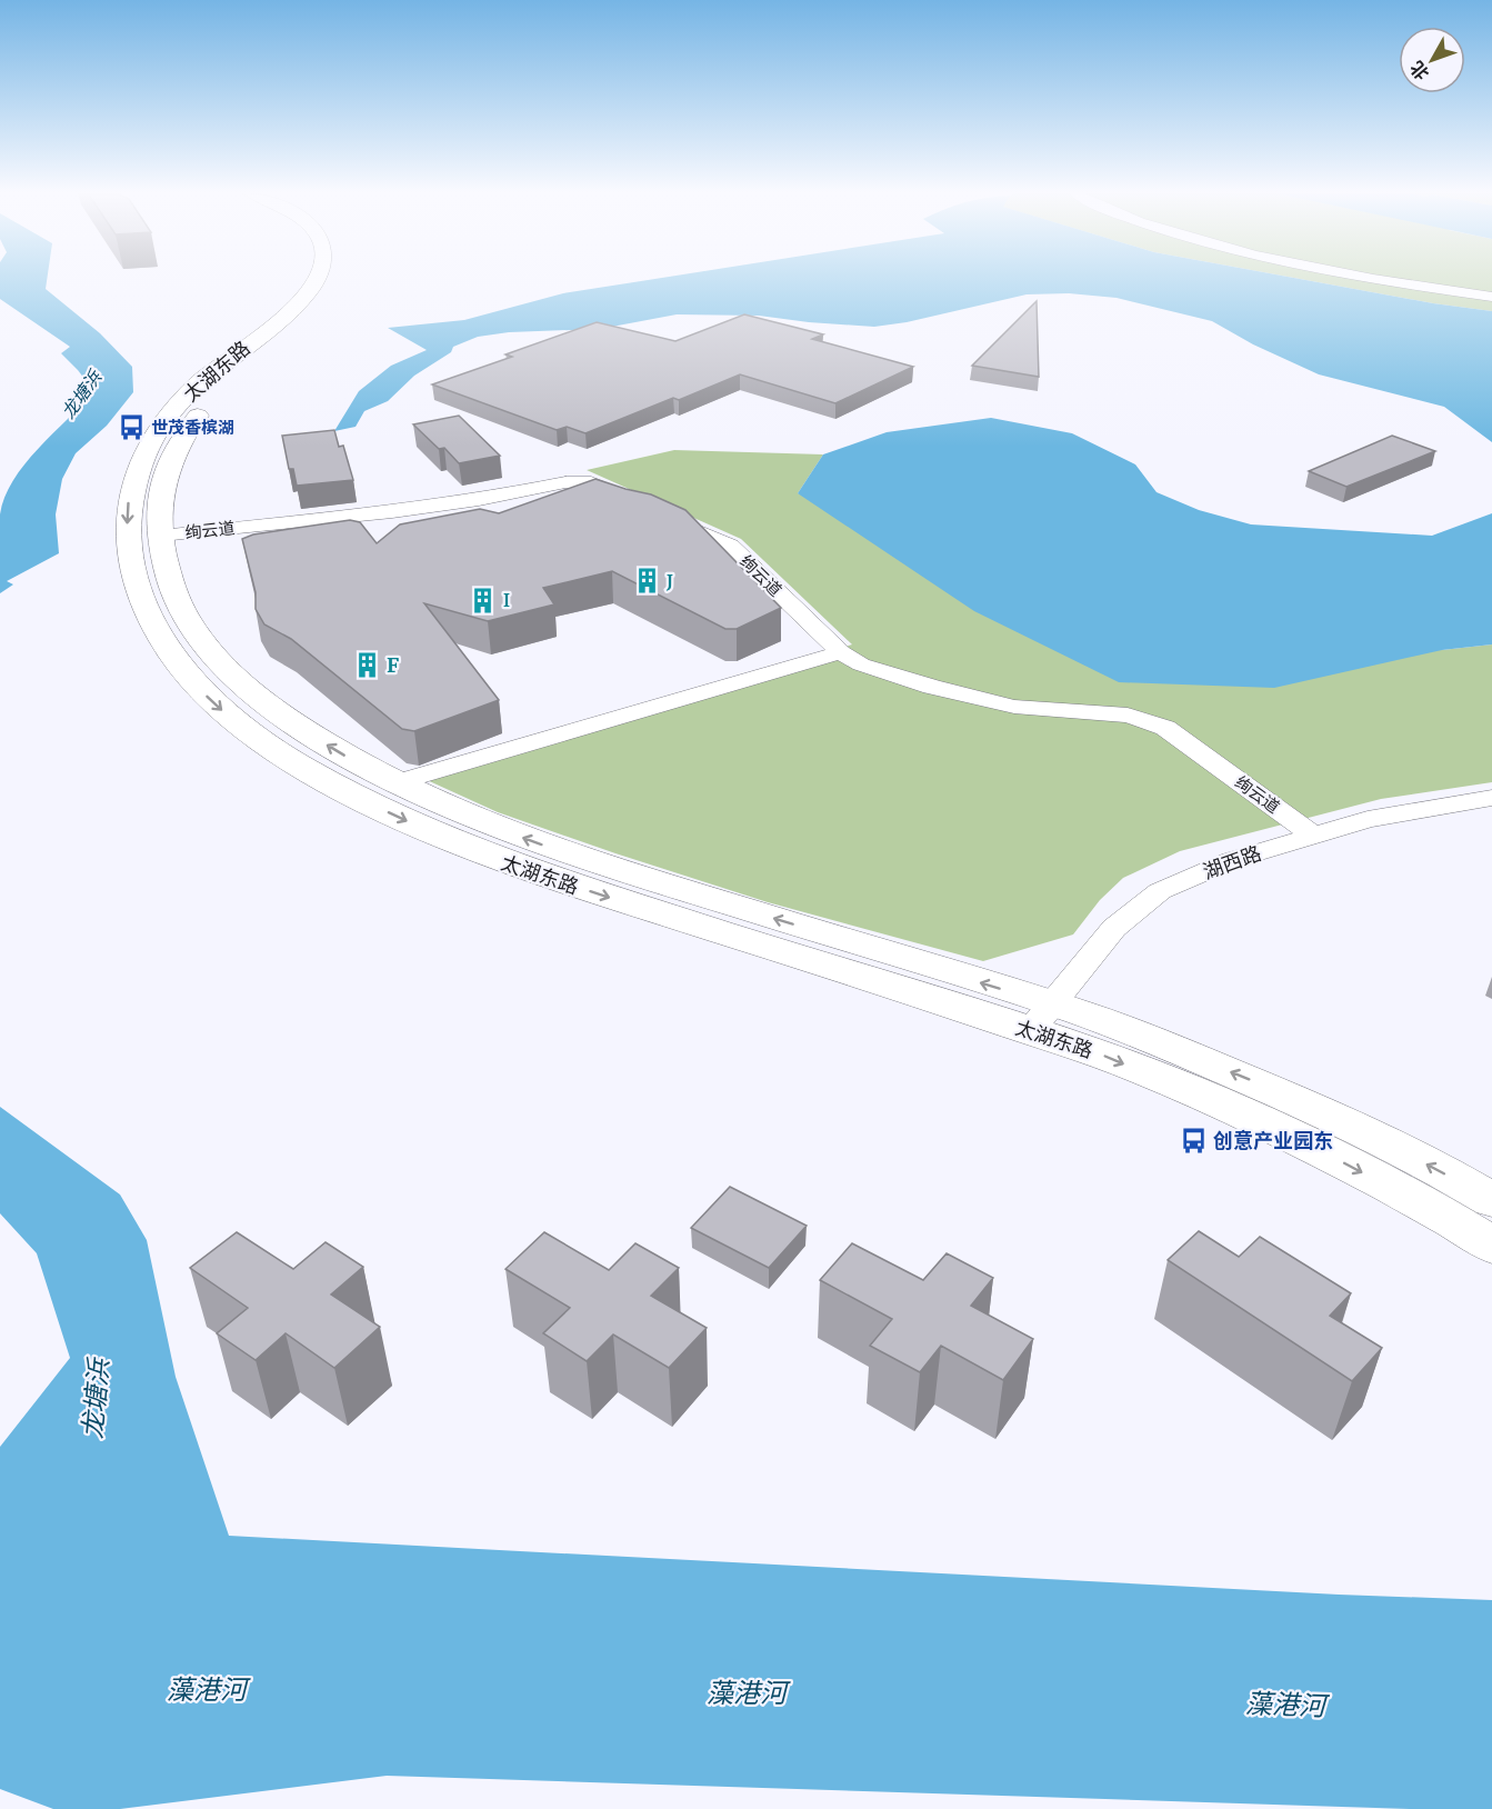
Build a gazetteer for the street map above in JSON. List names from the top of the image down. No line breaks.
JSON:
{"streets":{"main road":["太湖东路"],"street":["绚云道","湖西路"]},"crossings":[["太湖东路","绚云道"],["太湖东路","湖西路"],["绚云道","湖西路"]],"water":["龙塘浜","藻港河"],"places":{"bus stop":["世茂香槟湖","创意产业园东"],"building":["J","I","F"]},"north":"bottom left"}
